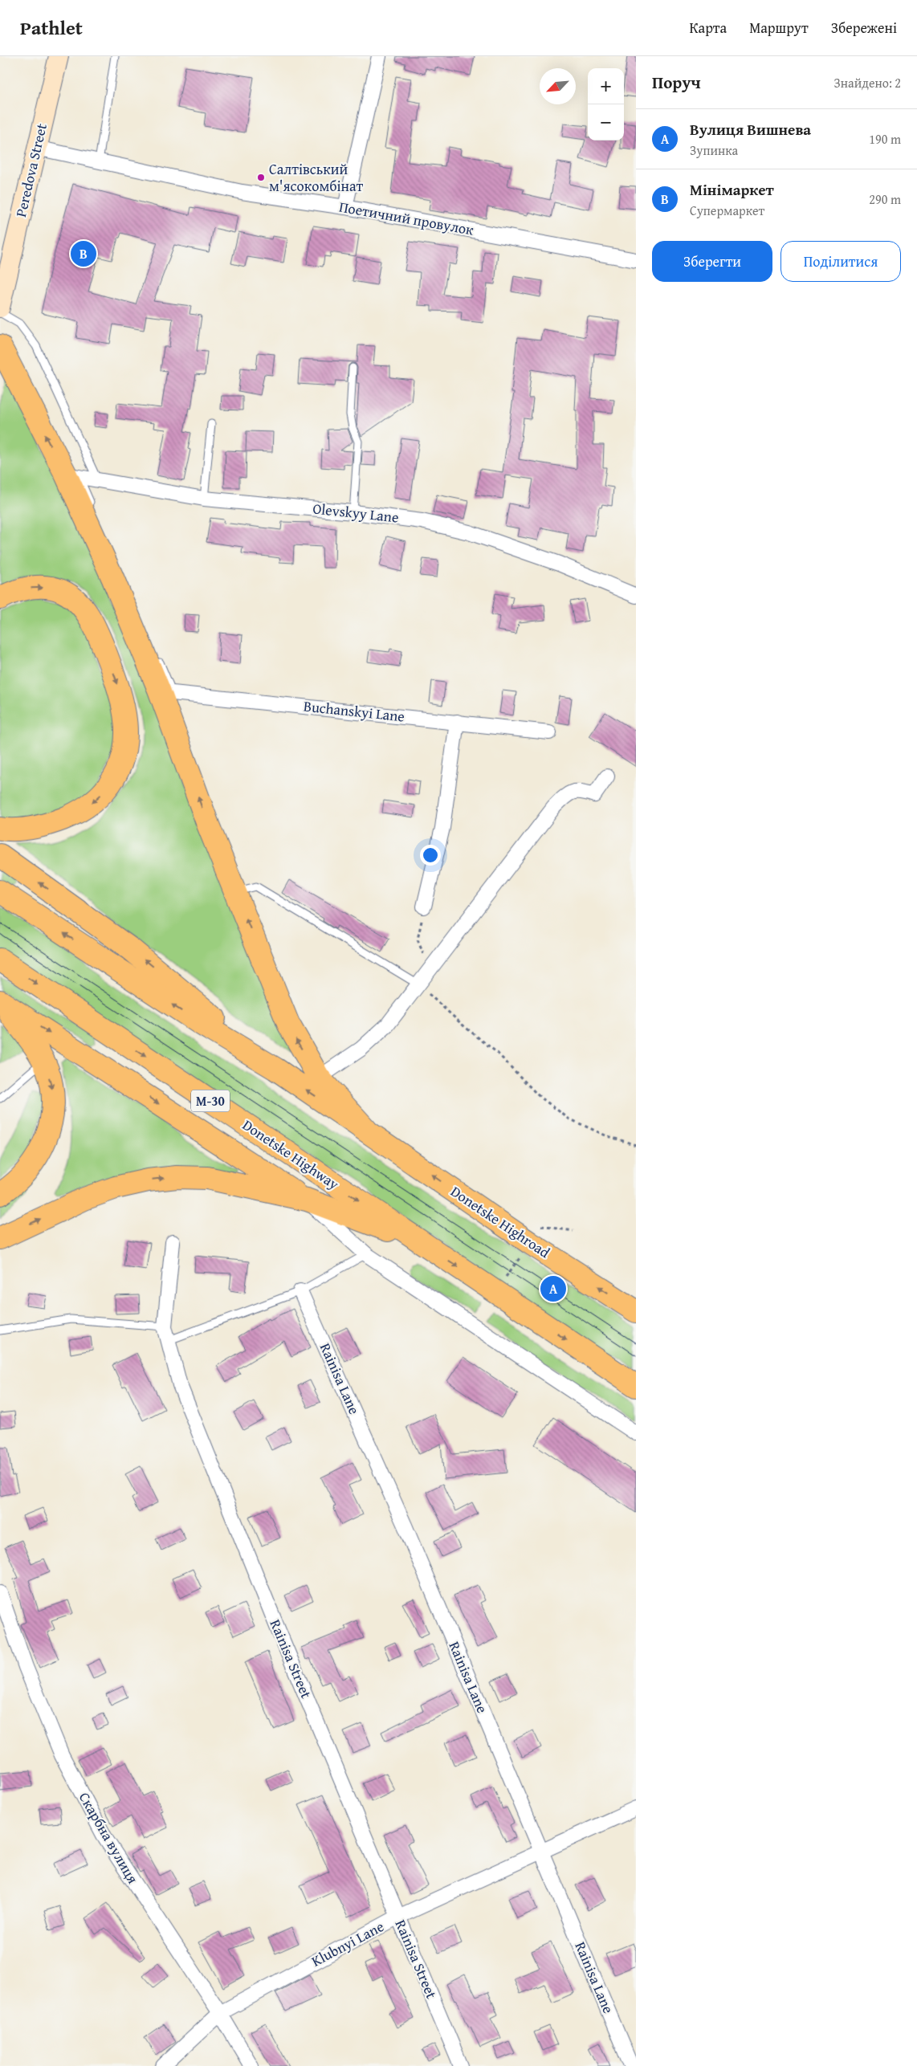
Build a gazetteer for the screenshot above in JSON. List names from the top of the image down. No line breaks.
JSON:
{"streets":{"highway":["М-30","Donetske Highway","Donetske Highroad"],"main road":["Peredova Street"],"street":["Поетичний провулок","Olevskyy Lane","Buchanskyi Lane","Rainisa Lane","Rainisa Street","Скарбна вулиця","Klubnyi Lane"]},"crossings":[["Peredova Street","Поетичний провулок"],["М-30","Donetske Highway"],["Rainisa Lane","Klubnyi Lane"],["Rainisa Street","Klubnyi Lane"],["Скарбна вулиця","Klubnyi Lane"]],"places":["Салтівський м'ясокомбінат"],"north":"bottom left","page":{"header":"Pathlet","nav":["Карта","Маршрут","Збережені"],"heading":["Поруч","Знайдено: 2"],"map_buttons":["+","−"],"list":[{"mark":"A","name":"Вулиця Вишнева","note":"Зупинка","value":"190 m"},{"mark":"B","name":"Мінімаркет","note":"Супермаркет","value":"290 m"}],"buttons":["Зберегти","Поділитися"],"pins":["B","A"]}}
